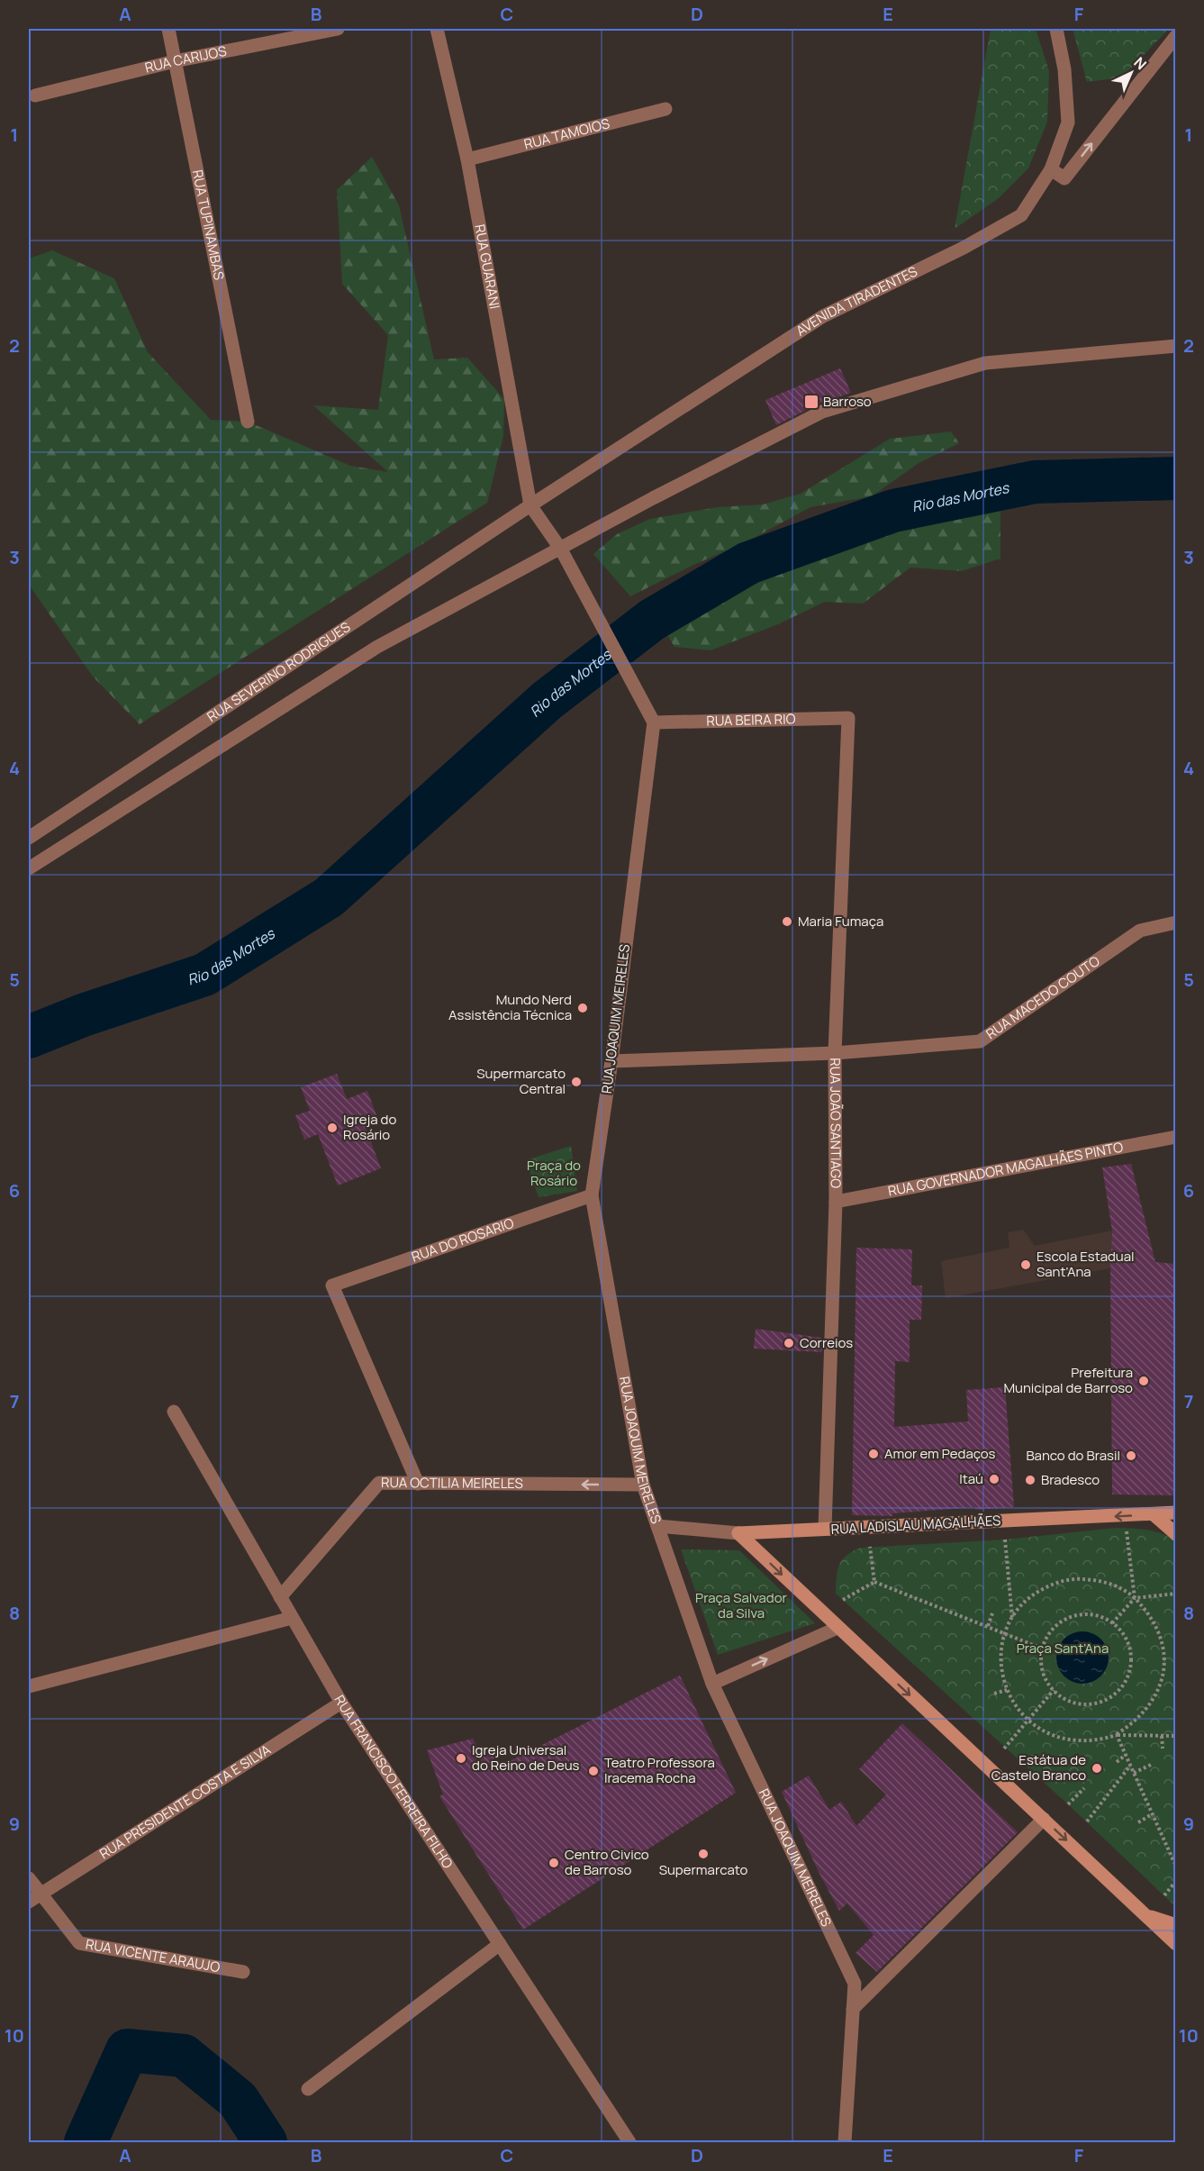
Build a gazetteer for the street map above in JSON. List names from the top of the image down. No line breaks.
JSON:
{"streets":{"main road":["RUA LADISLAU MAGALHÃES"],"street":["RUA CARIJOS","RUA TAMOIOS","RUA TUPINAMBAS","RUA GUARANI","AVENIDA TIRADENTES","RUA SEVERINO RODRIGUES","RUA BEIRA RIO","RUA MACEDO COUTO","RUA JOAQUIM MEIRELES","RUA JOÃO SANTIAGO","RUA GOVERNADOR MAGALHÃES PINTO","RUA DO ROSARIO","RUA OCTILIA MEIRELES","RUA FRANCISCO FERREIRA FILHO","RUA PRESIDENTE COSTA E SILVA","RUA VICENTE ARAUJO"]},"crossings":[["RUA CARIJOS","RUA TUPINAMBAS"],["RUA TAMOIOS","RUA GUARANI"],["RUA GUARANI","AVENIDA TIRADENTES"],["RUA GUARANI","RUA SEVERINO RODRIGUES"],["AVENIDA TIRADENTES","RUA SEVERINO RODRIGUES"],["RUA BEIRA RIO","RUA JOAQUIM MEIRELES"],["RUA BEIRA RIO","RUA JOÃO SANTIAGO"],["RUA MACEDO COUTO","RUA JOAQUIM MEIRELES"],["RUA MACEDO COUTO","RUA JOÃO SANTIAGO"],["RUA JOAQUIM MEIRELES","RUA DO ROSARIO"],["RUA JOAQUIM MEIRELES","RUA OCTILIA MEIRELES"],["RUA JOAQUIM MEIRELES","RUA LADISLAU MAGALHÃES"],["RUA JOÃO SANTIAGO","RUA GOVERNADOR MAGALHÃES PINTO"],["RUA JOÃO SANTIAGO","RUA LADISLAU MAGALHÃES"],["RUA DO ROSARIO","RUA OCTILIA MEIRELES"],["RUA OCTILIA MEIRELES","RUA FRANCISCO FERREIRA FILHO"],["RUA FRANCISCO FERREIRA FILHO","RUA PRESIDENTE COSTA E SILVA"],["RUA PRESIDENTE COSTA E SILVA","RUA VICENTE ARAUJO"]],"one_way":["RUA OCTILIA MEIRELES","RUA LADISLAU MAGALHÃES"],"water":["Rio das Mortes"],"parks":["Praça do Rosário","Praça Salvador da Silva","Praça Sant'Ana"],"places":{"transit":["Barroso"],"other":["Maria Fumaça","Mundo Nerd Assistência Técnica","Supermarcato Central","Igreja do Rosário","Escola Estadual Sant'Ana","Correios","Prefeitura Municipal de Barroso","Amor em Pedaços","Banco do Brasil","Itaú","Bradesco","Igreja Universal do Reino de Deus","Estátua de Castelo Branco","Teatro Professora Iracema Rocha","Supermarcato","Centro Civico de Barroso"]},"north":"top right","grid":{"columns":["A","B","C","D","E","F"],"rows":["1","2","3","4","5","6","7","8","9","10"]}}
